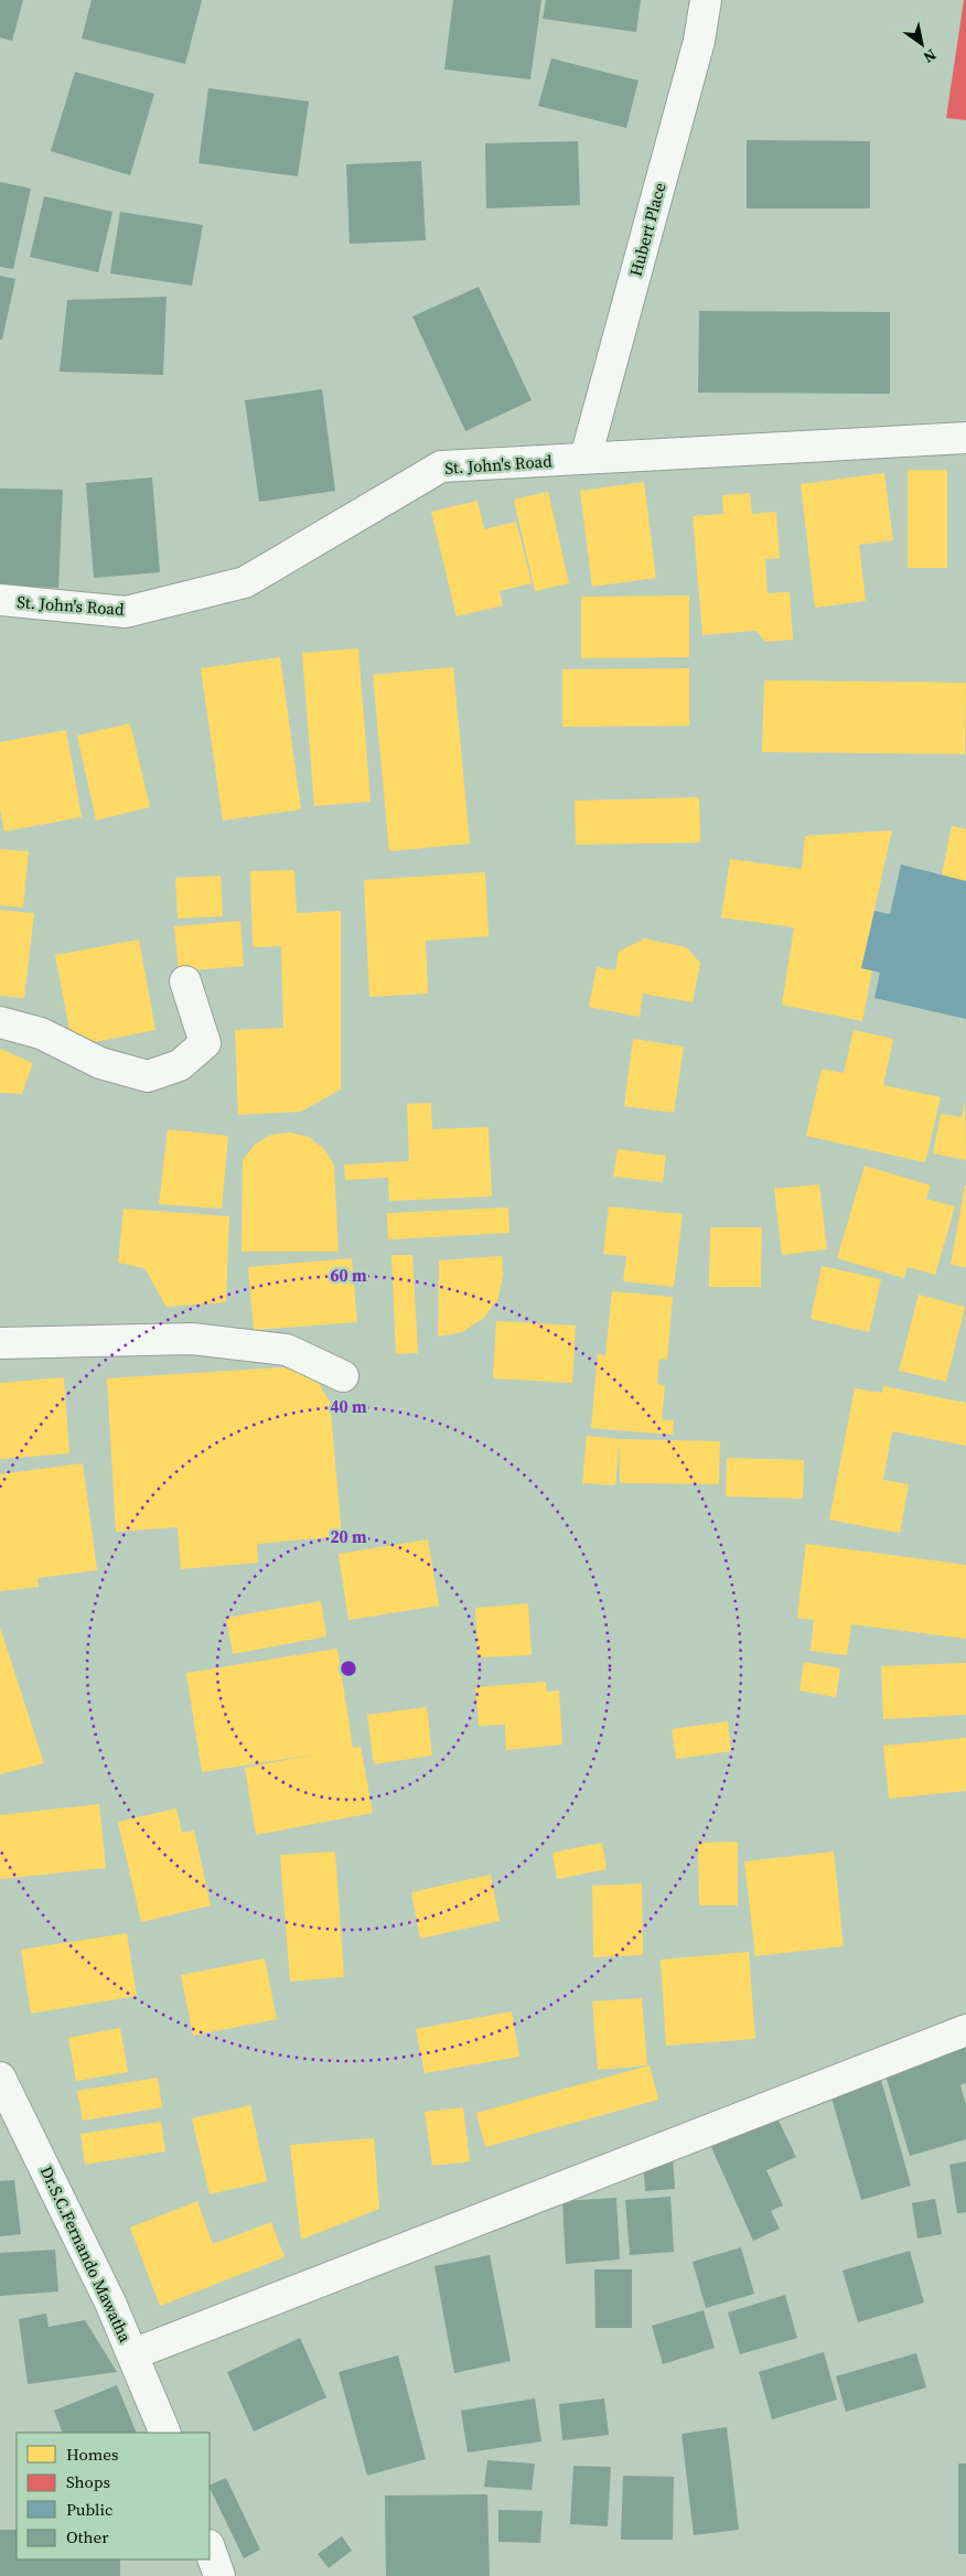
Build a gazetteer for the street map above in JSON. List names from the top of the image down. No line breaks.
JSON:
{"streets":{"street":["Hubert Place","St. John's Road","Dr.S.C.Fernando Mawatha"]},"crossings":[["Hubert Place","St. John's Road"]],"legend":["Homes","Shops","Public","Other"],"north":"bottom right","rings":["60 m","40 m","20 m"]}
